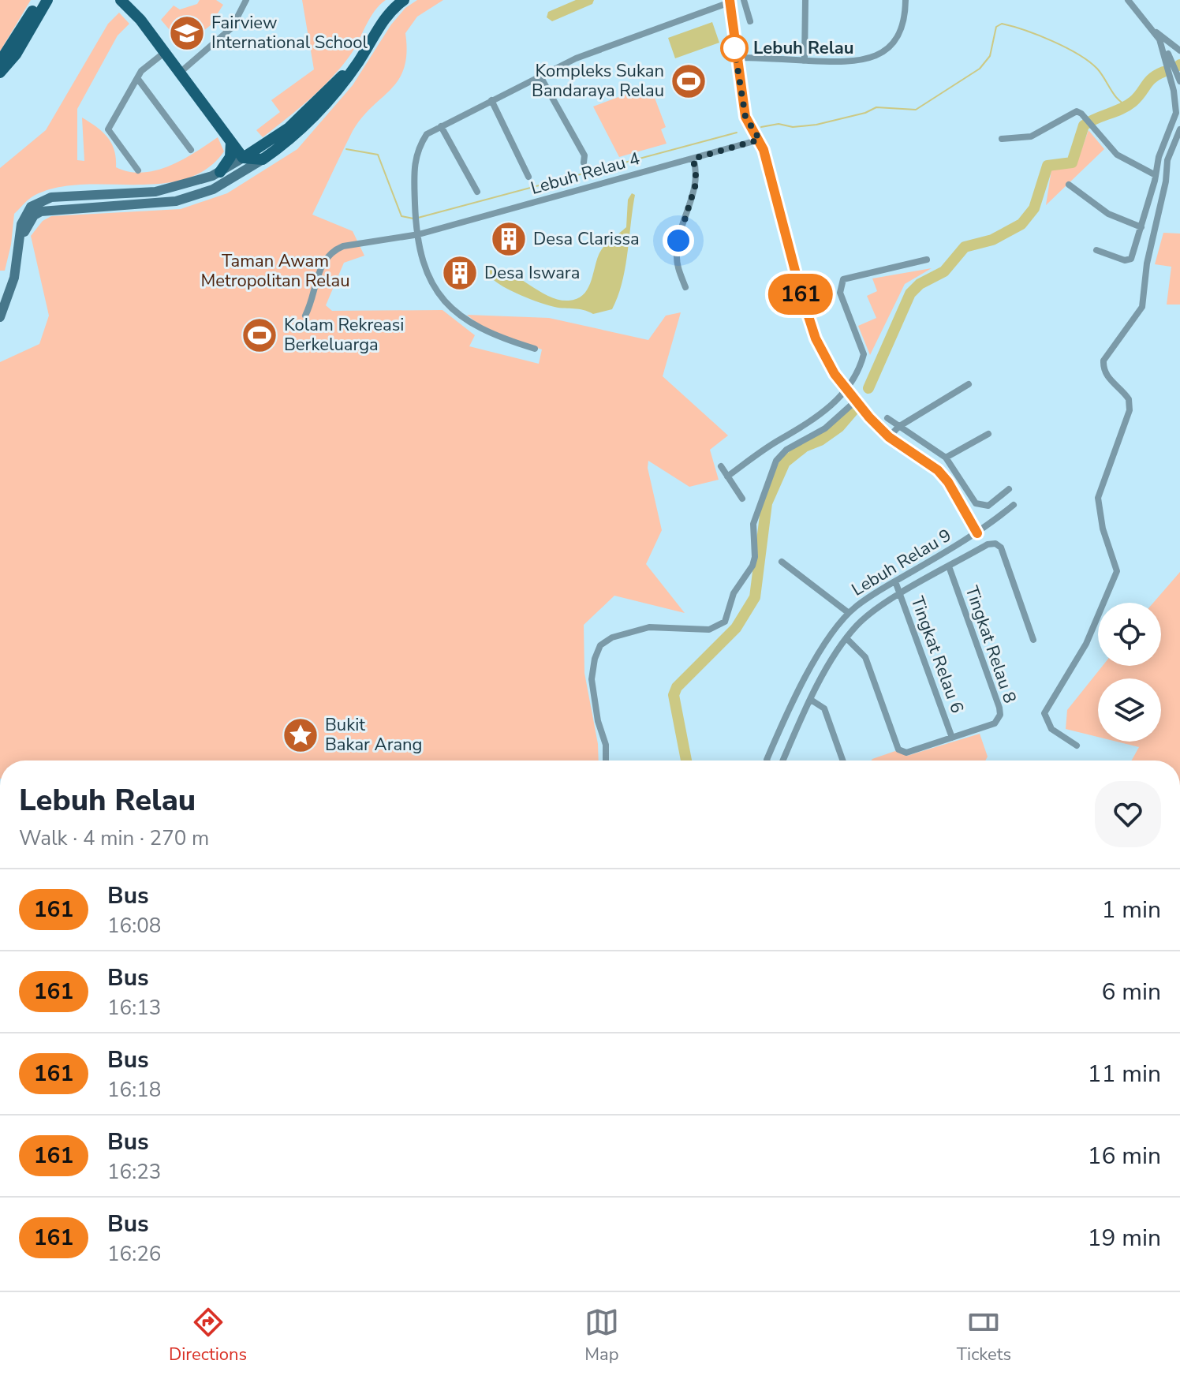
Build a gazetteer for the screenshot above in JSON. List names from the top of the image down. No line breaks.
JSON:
{"streets":{"street":["Lebuh Relau 4","Lebuh Relau 9","Tingkat Relau 8","Tingkat Relau 6"]},"crossings":[["Lebuh Relau 9","Tingkat Relau 6"],["Tingkat Relau 8","Tingkat Relau 6"]],"parks":["Taman Awam Metropolitan Relau"],"places":{"school or university":["Fairview International School"],"other":["Lebuh Relau"],"sports":["Kompleks Sukan Bandaraya Relau","Kolam Rekreasi Berkeluarga"],"building":["Desa Clarissa","Desa Iswara"],"place":["Bukit Bakar Arang"]},"lines":["bus line 161"],"page":{"on_map":"161","heading":["Lebuh Relau","Walk · 4 min · 270 m"],"list":[{"mark":"161","name":"Bus","note":"16:08","value":"1 min"},{"mark":"161","name":"Bus","note":"16:13","value":"6 min"},{"mark":"161","name":"Bus","note":"16:18","value":"11 min"},{"mark":"161","name":"Bus","note":"16:23","value":"16 min"},{"mark":"161","name":"Bus","note":"16:26","value":"19 min"}],"tabs":["Directions","Map","Tickets"]}}
